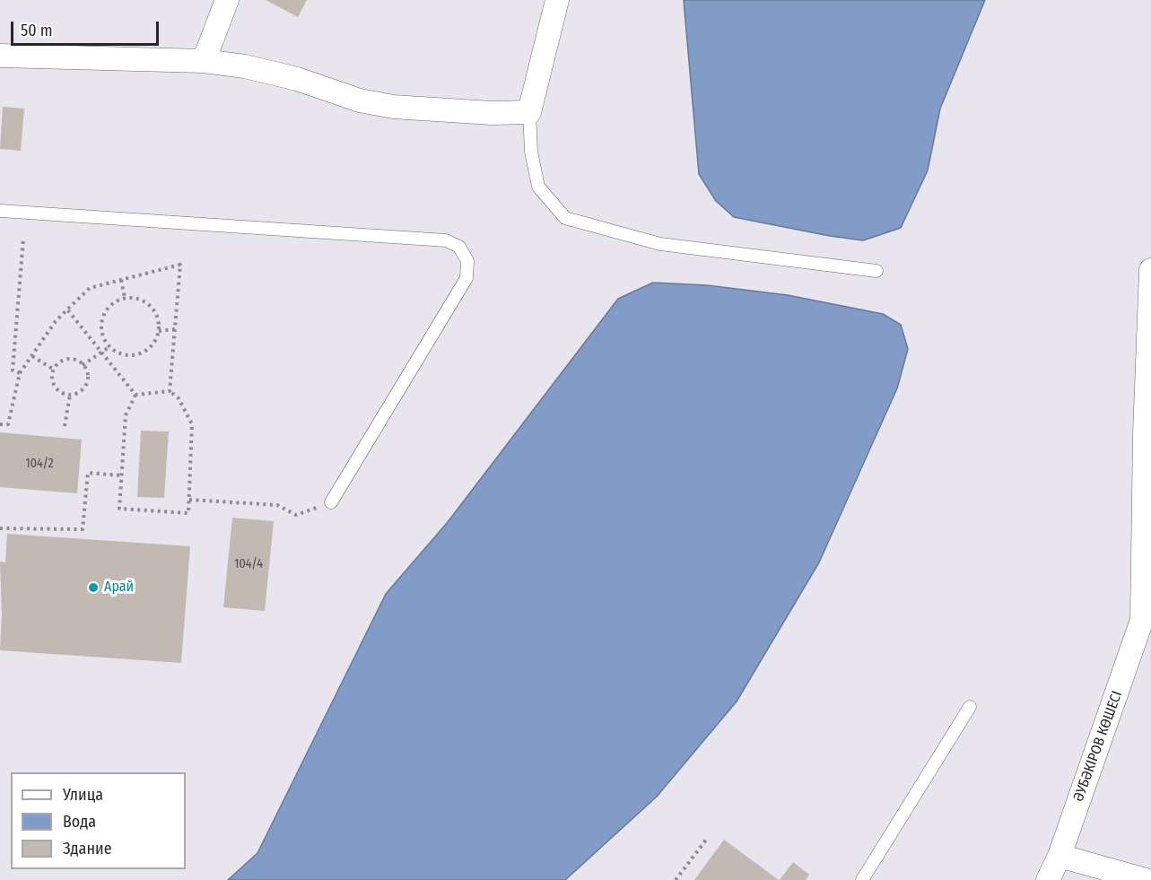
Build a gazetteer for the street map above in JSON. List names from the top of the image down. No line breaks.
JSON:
{"streets":{"street":["ӘУБӘКІРОВ КӨШЕСІ"]},"places":["Арай"],"house_numbers":["104/2","104/4"],"legend":["Улица","Вода","Здание"],"scale_bar":"50 m"}
